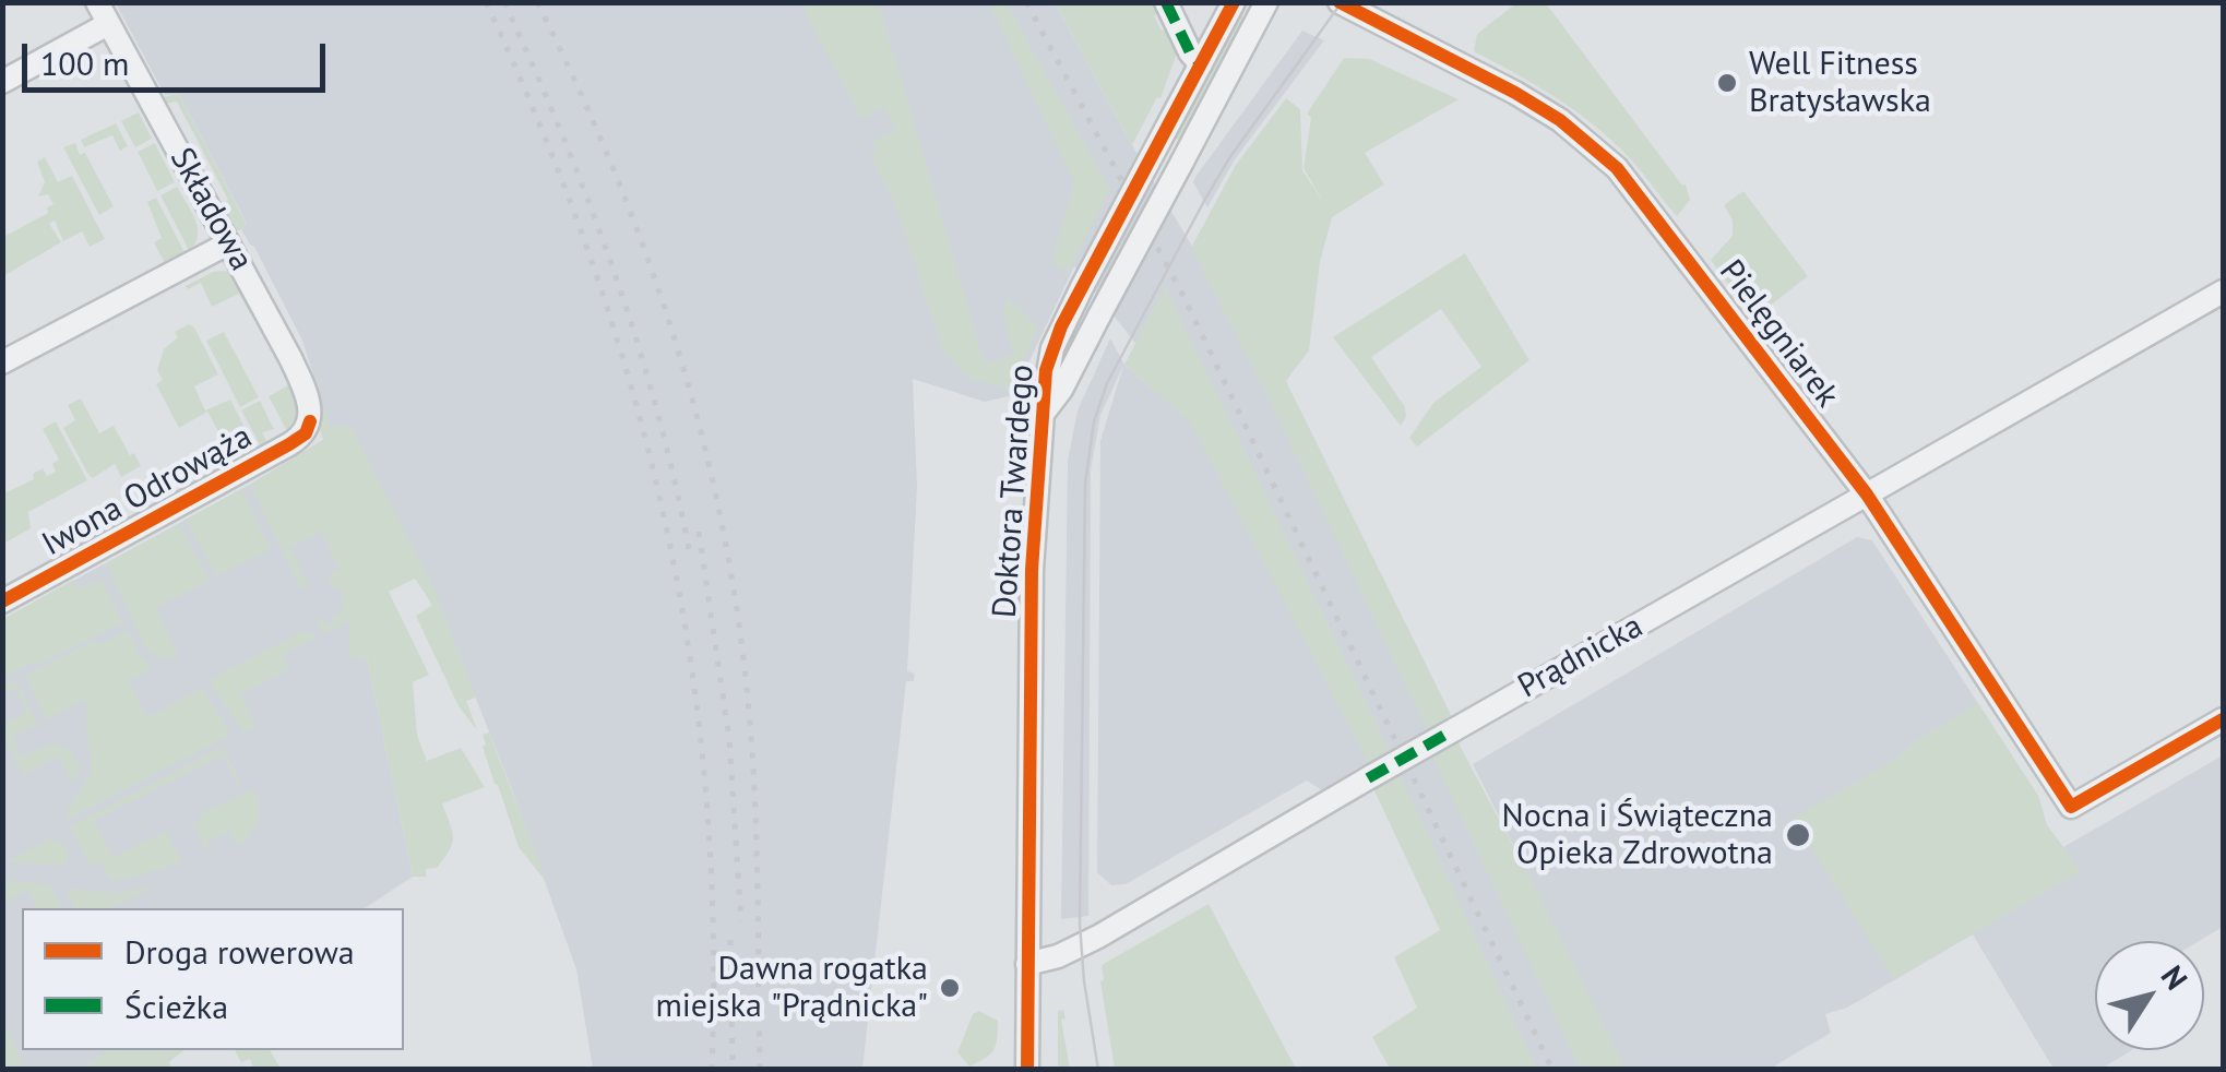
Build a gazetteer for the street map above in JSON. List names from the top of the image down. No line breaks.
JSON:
{"streets":{"street":["Składowa","Pielęgniarek","Iwona Odrowąża","Doktora Twardego","Prądnicka"]},"crossings":[["Składowa","Iwona Odrowąża"],["Pielęgniarek","Prądnicka"],["Doktora Twardego","Prądnicka"]],"places":["Well Fitness Bratysławska","Nocna i Świąteczna Opieka Zdrowotna","Dawna rogatka miejska \"Prądnicka\""],"legend":["Droga rowerowa","Ścieżka"],"scale_bar":"100 m","north":"top right"}
